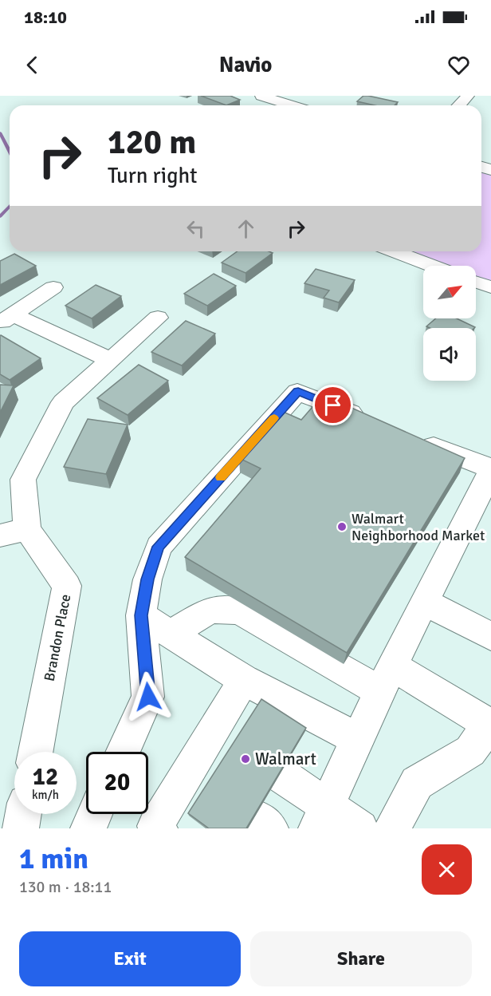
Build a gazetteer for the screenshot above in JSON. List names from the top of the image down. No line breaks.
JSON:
{"streets":{"street":["Brandon Place"]},"places":["Walmart Neighborhood Market","Walmart"],"north":"top right","page":{"status":"18:10","header":"Navio","turn":["120 m","Turn right"],"speed":"12 km/h","limit":"20","heading":["1 min","130 m · 18:11"],"buttons":["Exit","Share"]}}
